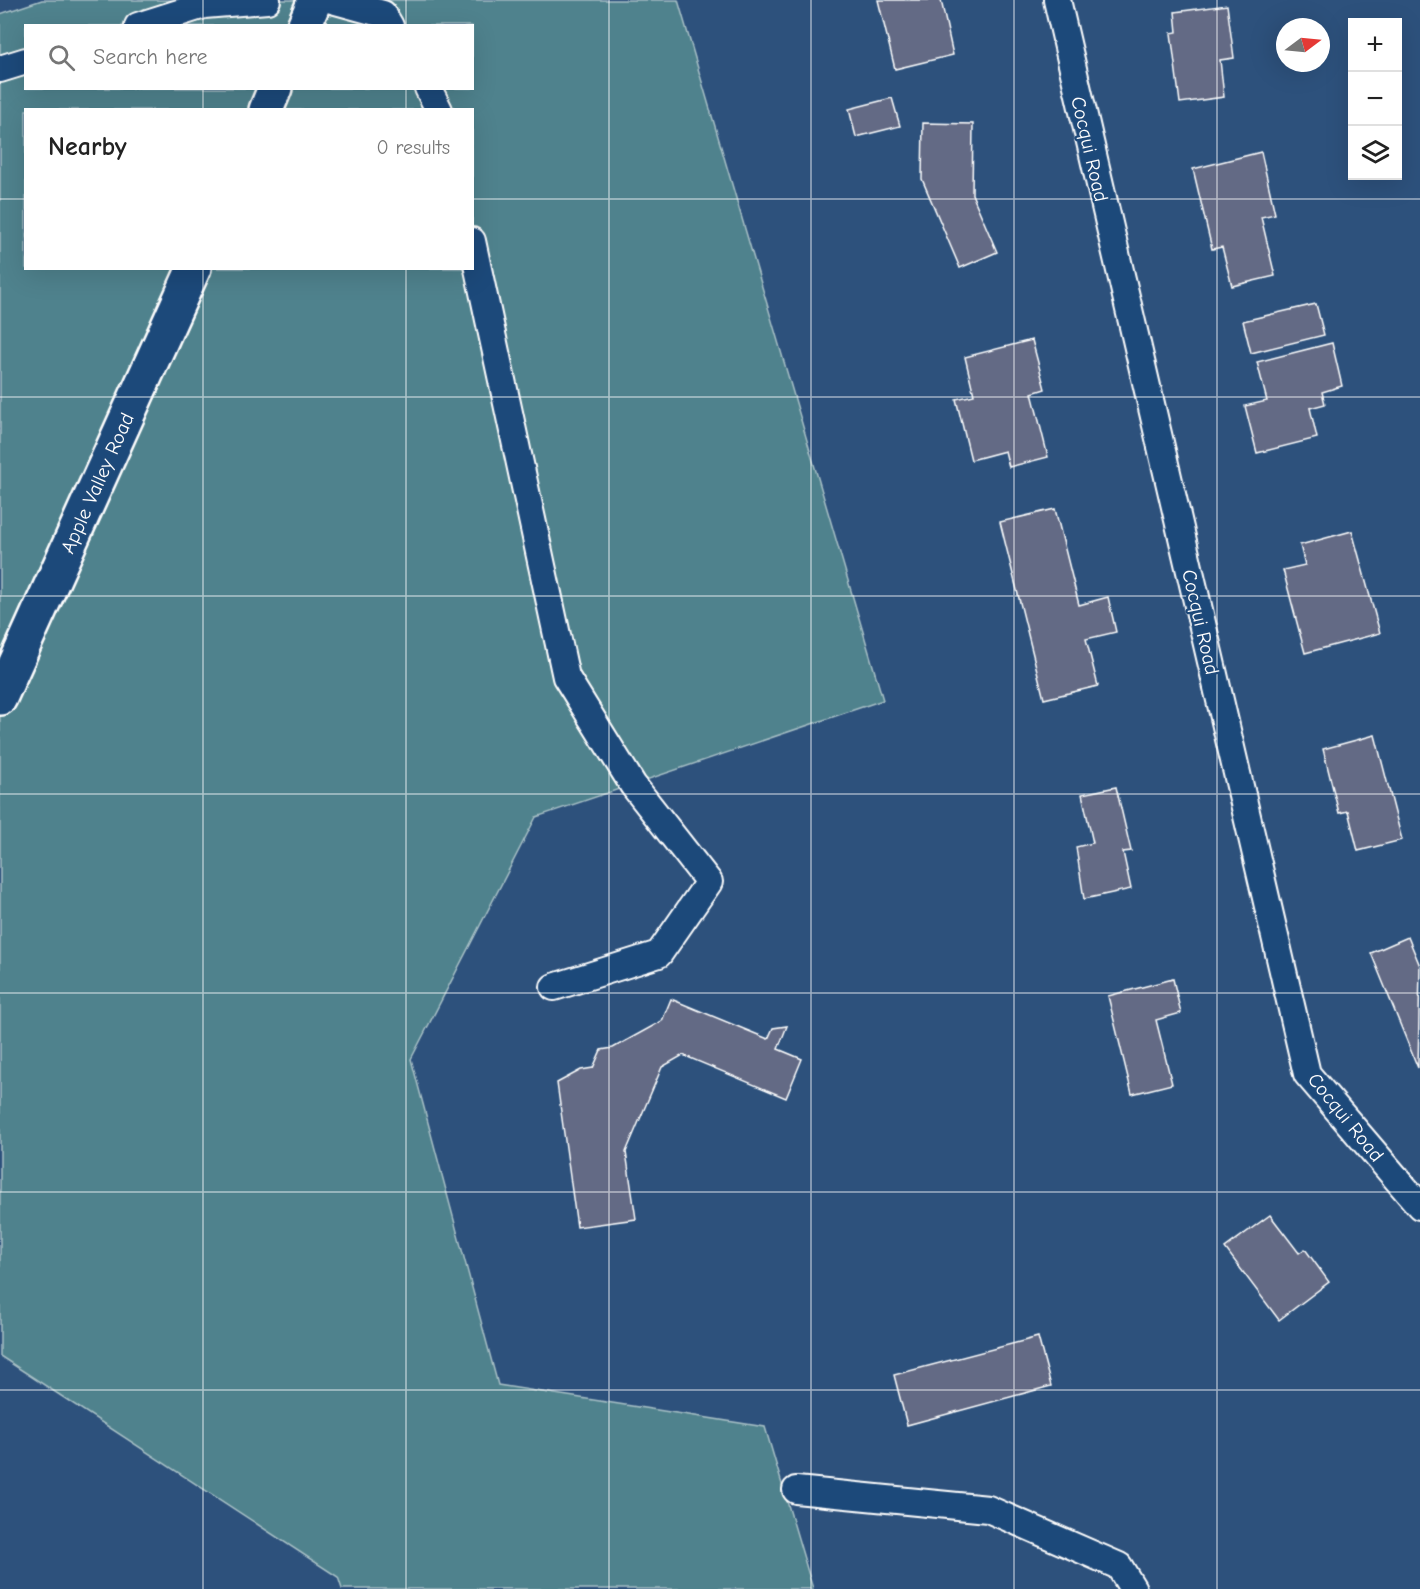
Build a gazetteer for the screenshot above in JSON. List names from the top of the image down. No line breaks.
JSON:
{"streets":{"main road":["Apple Valley Road"],"street":["Cocqui Road"]},"north":"right","page":{"map_buttons":["+","−"],"search":"Search here","heading":["Nearby","0 results"]}}
